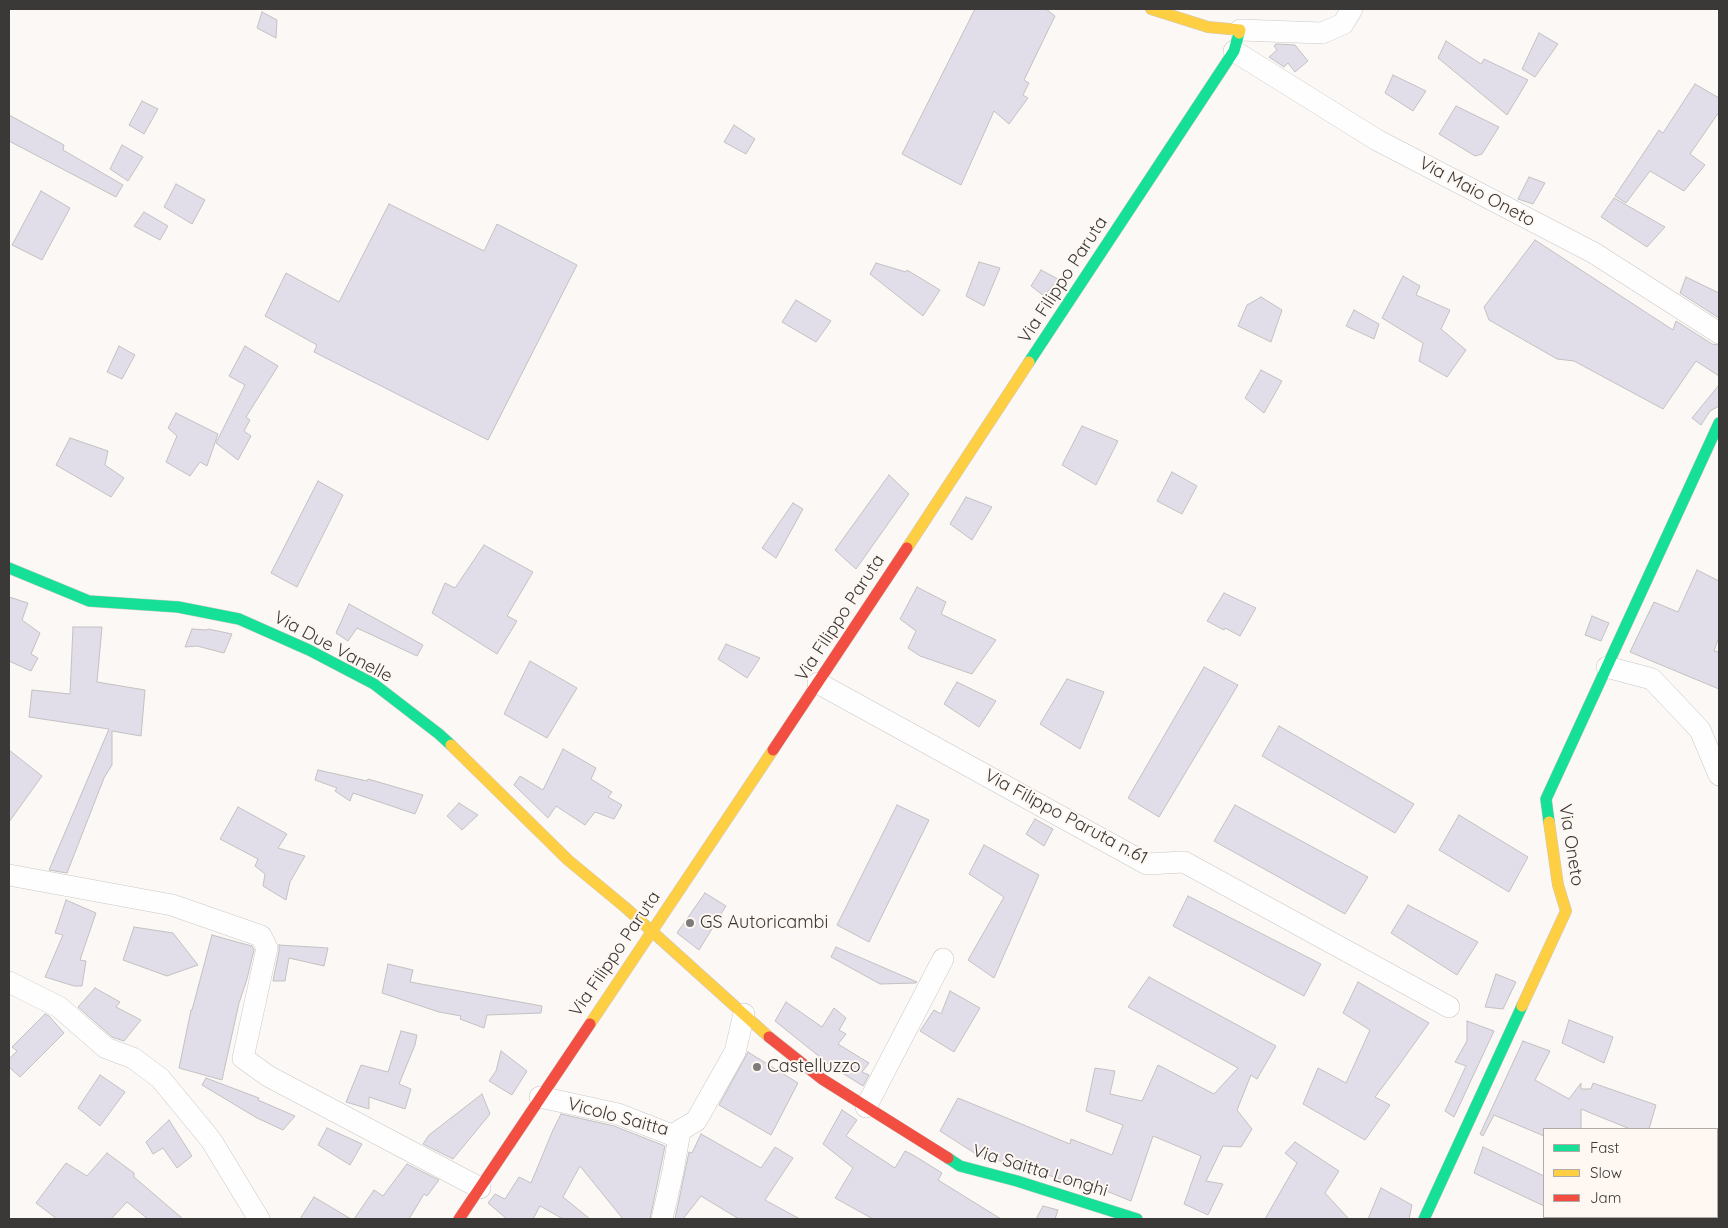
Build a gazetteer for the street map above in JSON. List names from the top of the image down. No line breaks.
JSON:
{"streets":{"street":["Via Maio Oneto","Via Filippo Paruta","Via Due Vanelle","Via Filippo Paruta n.61","Via Oneto","Vicolo Saitta","Via Saitta Longhi"]},"crossings":[["Via Maio Oneto","Via Filippo Paruta"],["Via Filippo Paruta","Via Due Vanelle"],["Via Filippo Paruta","Via Filippo Paruta n.61"],["Via Filippo Paruta","Vicolo Saitta"],["Via Filippo Paruta","Via Saitta Longhi"],["Via Due Vanelle","Via Saitta Longhi"],["Vicolo Saitta","Via Saitta Longhi"]],"places":["GS Autoricambi","Castelluzzo"],"legend":["Fast","Slow","Jam"]}
